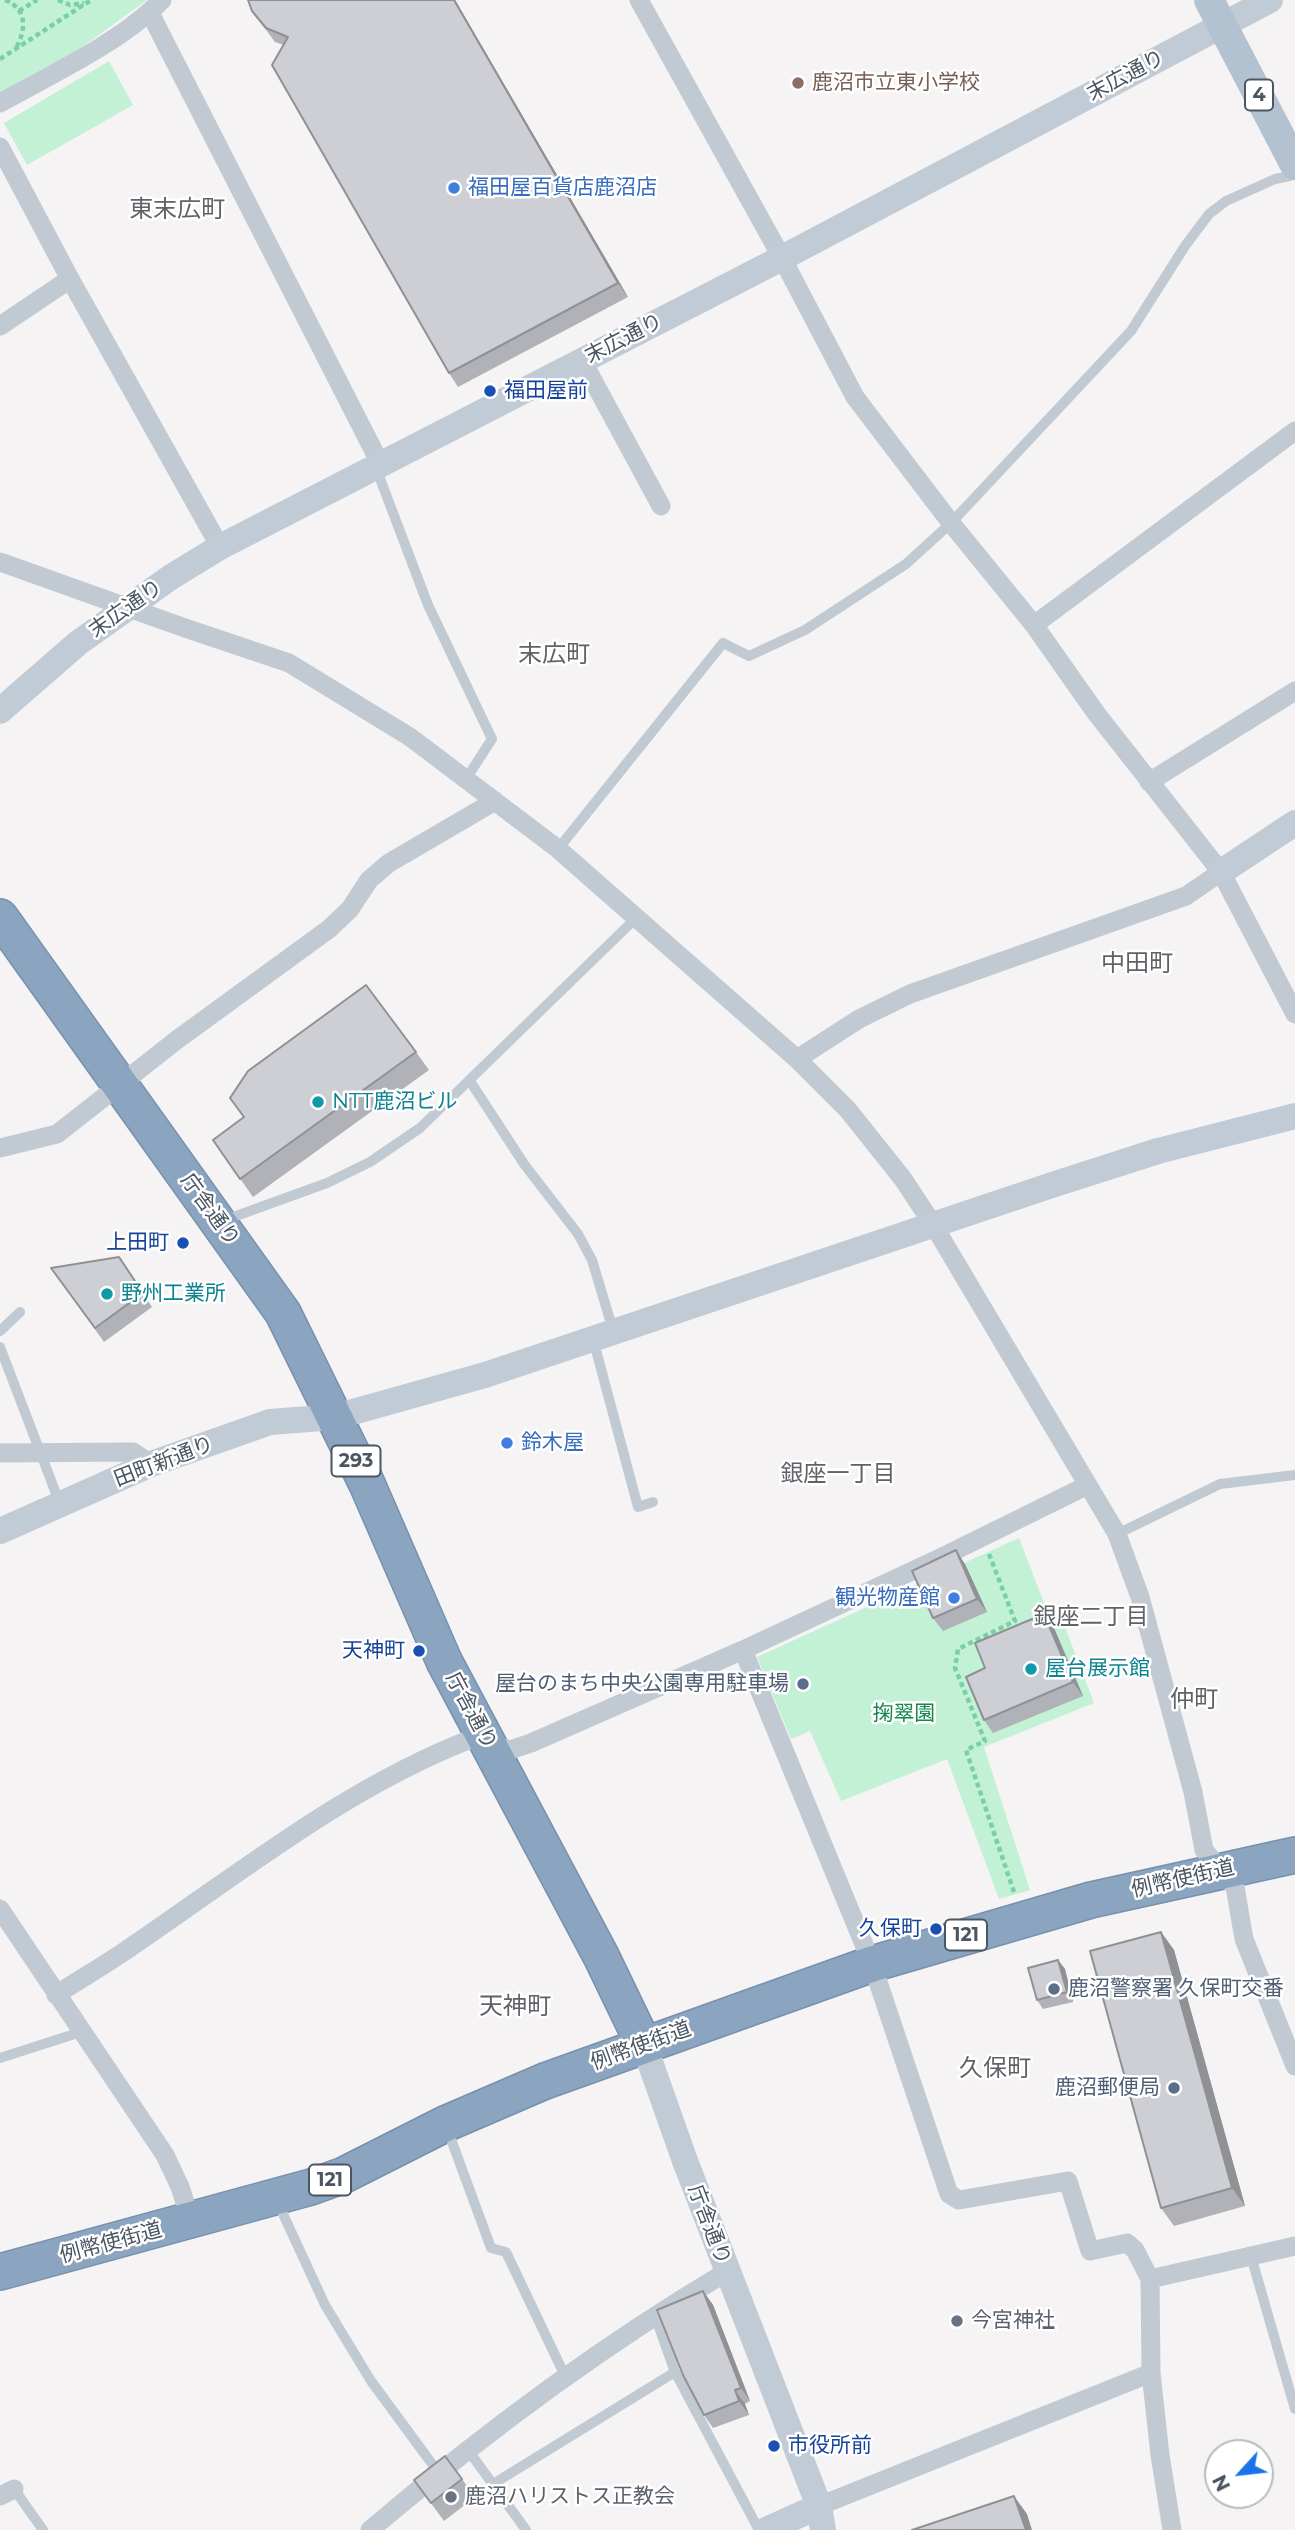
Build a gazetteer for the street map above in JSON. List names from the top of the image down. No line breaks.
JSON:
{"streets":{"highway":["庁舎通り","293","例幣使街道","121"],"main road":["4"],"street":["末広通り","田町新通り"]},"crossings":[["末広通り","4"],["庁舎通り","田町新通り"],["庁舎通り","例幣使街道"]],"districts":["東末広町","末広町","中田町","銀座一丁目","銀座二丁目","仲町","天神町","久保町"],"parks":["掬翠園"],"places":["鹿沼市立東小学校","福田屋百貨店鹿沼店","福田屋前","NTT鹿沼ビル","上田町","野州工業所","鈴木屋","観光物産館","天神町","屋台展示館","屋台のまち中央公園専用駐車場","久保町","鹿沼警察署 久保町交番","鹿沼郵便局","今宮神社","市役所前","鹿沼ハリストス正教会"],"north":"bottom left"}
